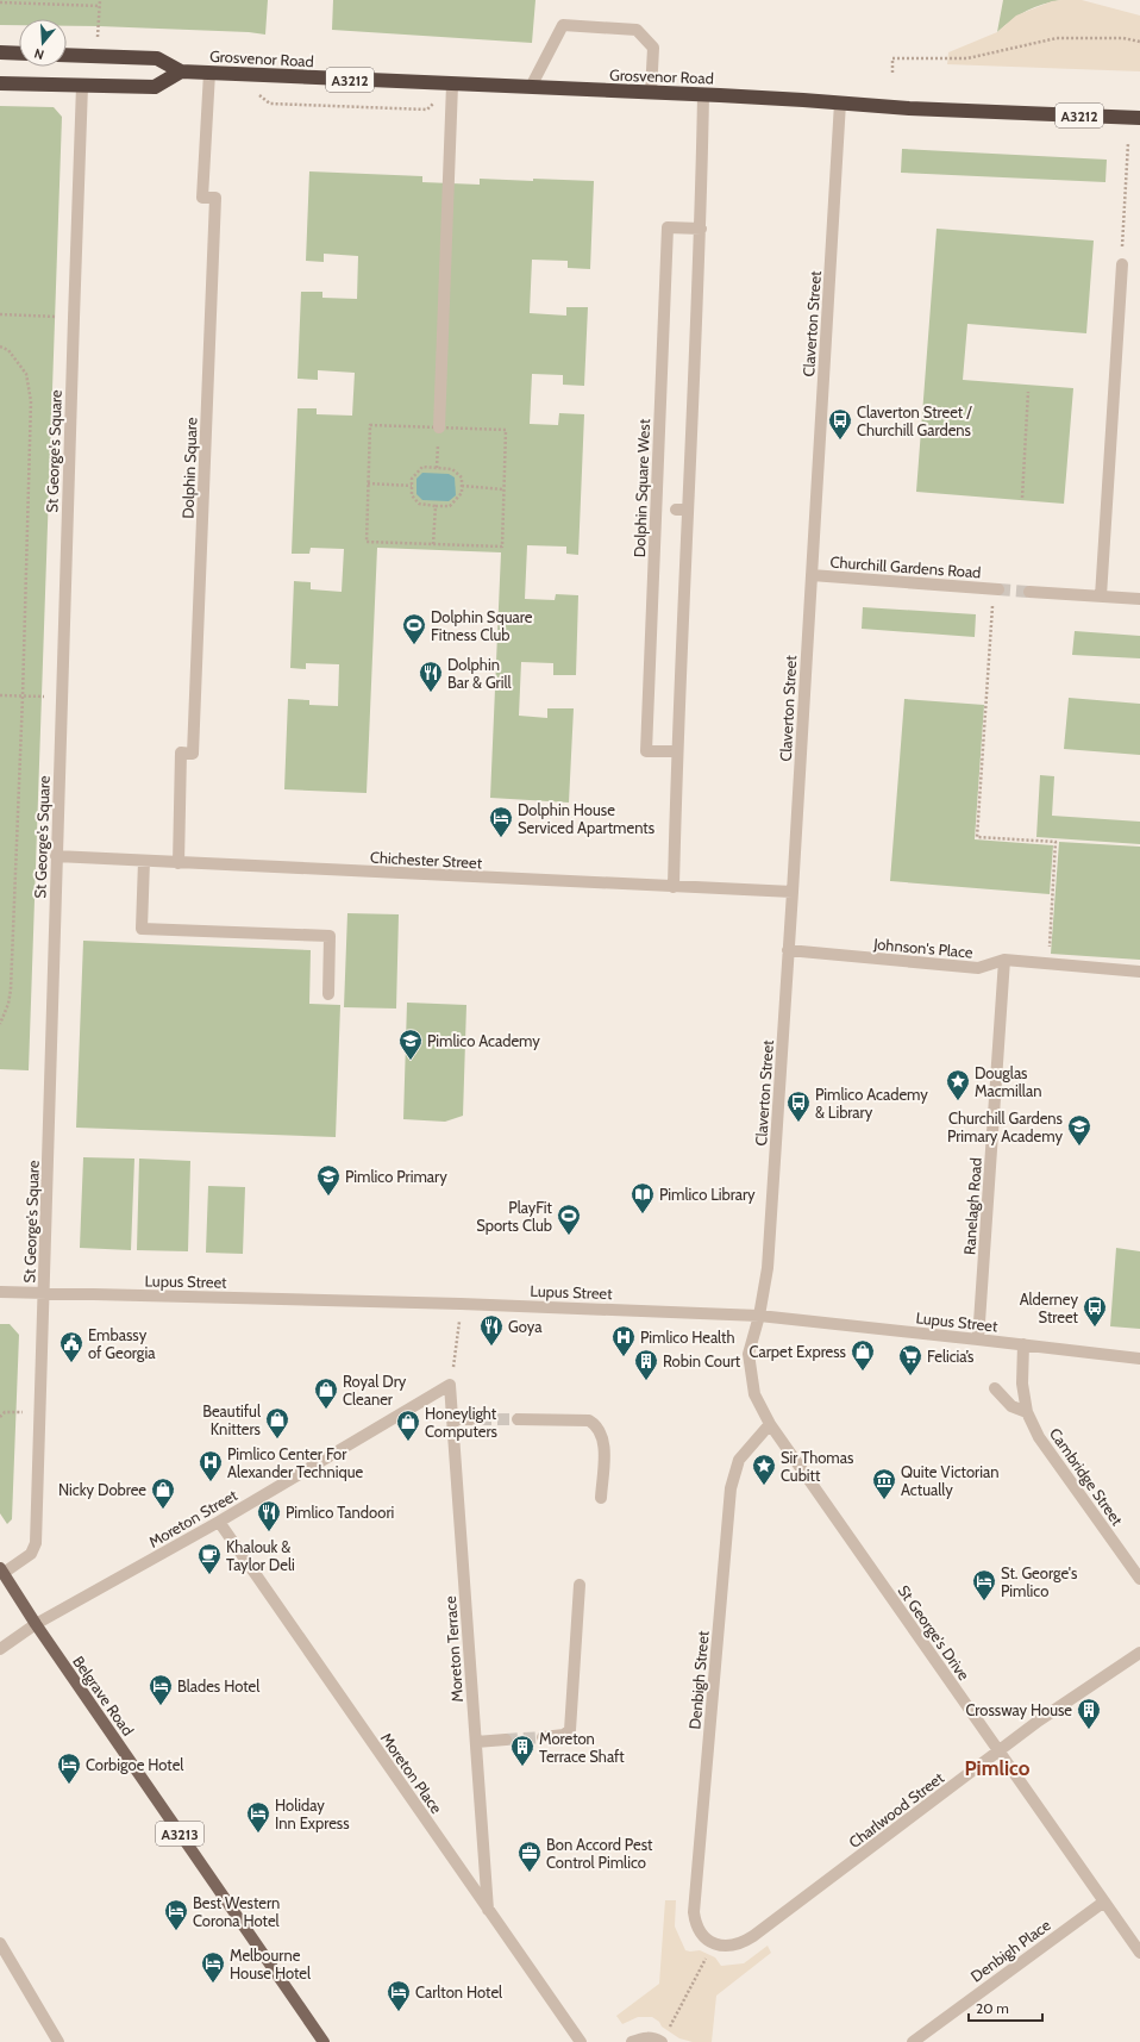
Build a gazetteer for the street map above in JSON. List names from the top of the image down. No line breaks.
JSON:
{"streets":{"highway":["Grosvenor Road","A3212"],"main road":["St George's Square","Belgrave Road","A3213"],"street":["Claverton Street","Dolphin Square","Dolphin Square West","Churchill Gardens Road","Chichester Street","Johnson's Place","Ranelagh Road","Lupus Street","Cambridge Street","Moreton Street","St George's Drive","Moreton Terrace","Denbigh Street","Moreton Place","Charlwood Street","Denbigh Place"]},"crossings":[["Grosvenor Road","Claverton Street"],["Grosvenor Road","Dolphin Square"],["Claverton Street","Churchill Gardens Road"],["Claverton Street","Chichester Street"],["Claverton Street","Johnson's Place"],["Claverton Street","Lupus Street"],["Claverton Street","St George's Drive"],["St George's Square","Chichester Street"],["St George's Square","Lupus Street"],["St George's Square","Moreton Street"],["St George's Square","Belgrave Road"],["Dolphin Square","Chichester Street"],["Johnson's Place","Ranelagh Road"],["Ranelagh Road","Lupus Street"],["Lupus Street","Cambridge Street"],["Lupus Street","St George's Drive"],["Moreton Street","Moreton Terrace"],["Moreton Street","Belgrave Road"],["Moreton Street","Moreton Place"],["St George's Drive","Denbigh Street"],["St George's Drive","Charlwood Street"],["St George's Drive","Denbigh Place"],["Moreton Terrace","Moreton Place"],["Denbigh Street","Charlwood Street"]],"districts":["Pimlico"],"places":{"bus stop":["Claverton Street / Churchill Gardens","Pimlico Academy & Library","Alderney Street"],"sports":["Dolphin Square Fitness Club","PlayFit Sports Club"],"restaurant":["Dolphin Bar & Grill","Goya","Pimlico Tandoori"],"hotel":["Dolphin House Serviced Apartments","St. George's Pimlico","Blades Hotel","Corbigoe Hotel","Holiday Inn Express","Best Western Corona Hotel","Melbourne House Hotel","Carlton Hotel"],"school or university":["Pimlico Academy","Churchill Gardens Primary Academy","Pimlico Primary"],"place":["Douglas Macmillan","Sir Thomas Cubitt"],"library":["Pimlico Library"],"hospital":["Pimlico Health","Pimlico Center For Alexander Technique"],"public building":["Embassy of Georgia"],"shop":["Carpet Express","Royal Dry Cleaner","Beautiful Knitters","Honeylight Computers","Nicky Dobree"],"supermarket":["Felicia’s"],"building":["Robin Court","Crossway House","Moreton Terrace Shaft"],"museum":["Quite Victorian Actually"],"cafe":["Khalouk & Taylor Deli"],"office":["Bon Accord Pest Control Pimlico"]},"scale_bar":"20 m","north":"bottom"}
